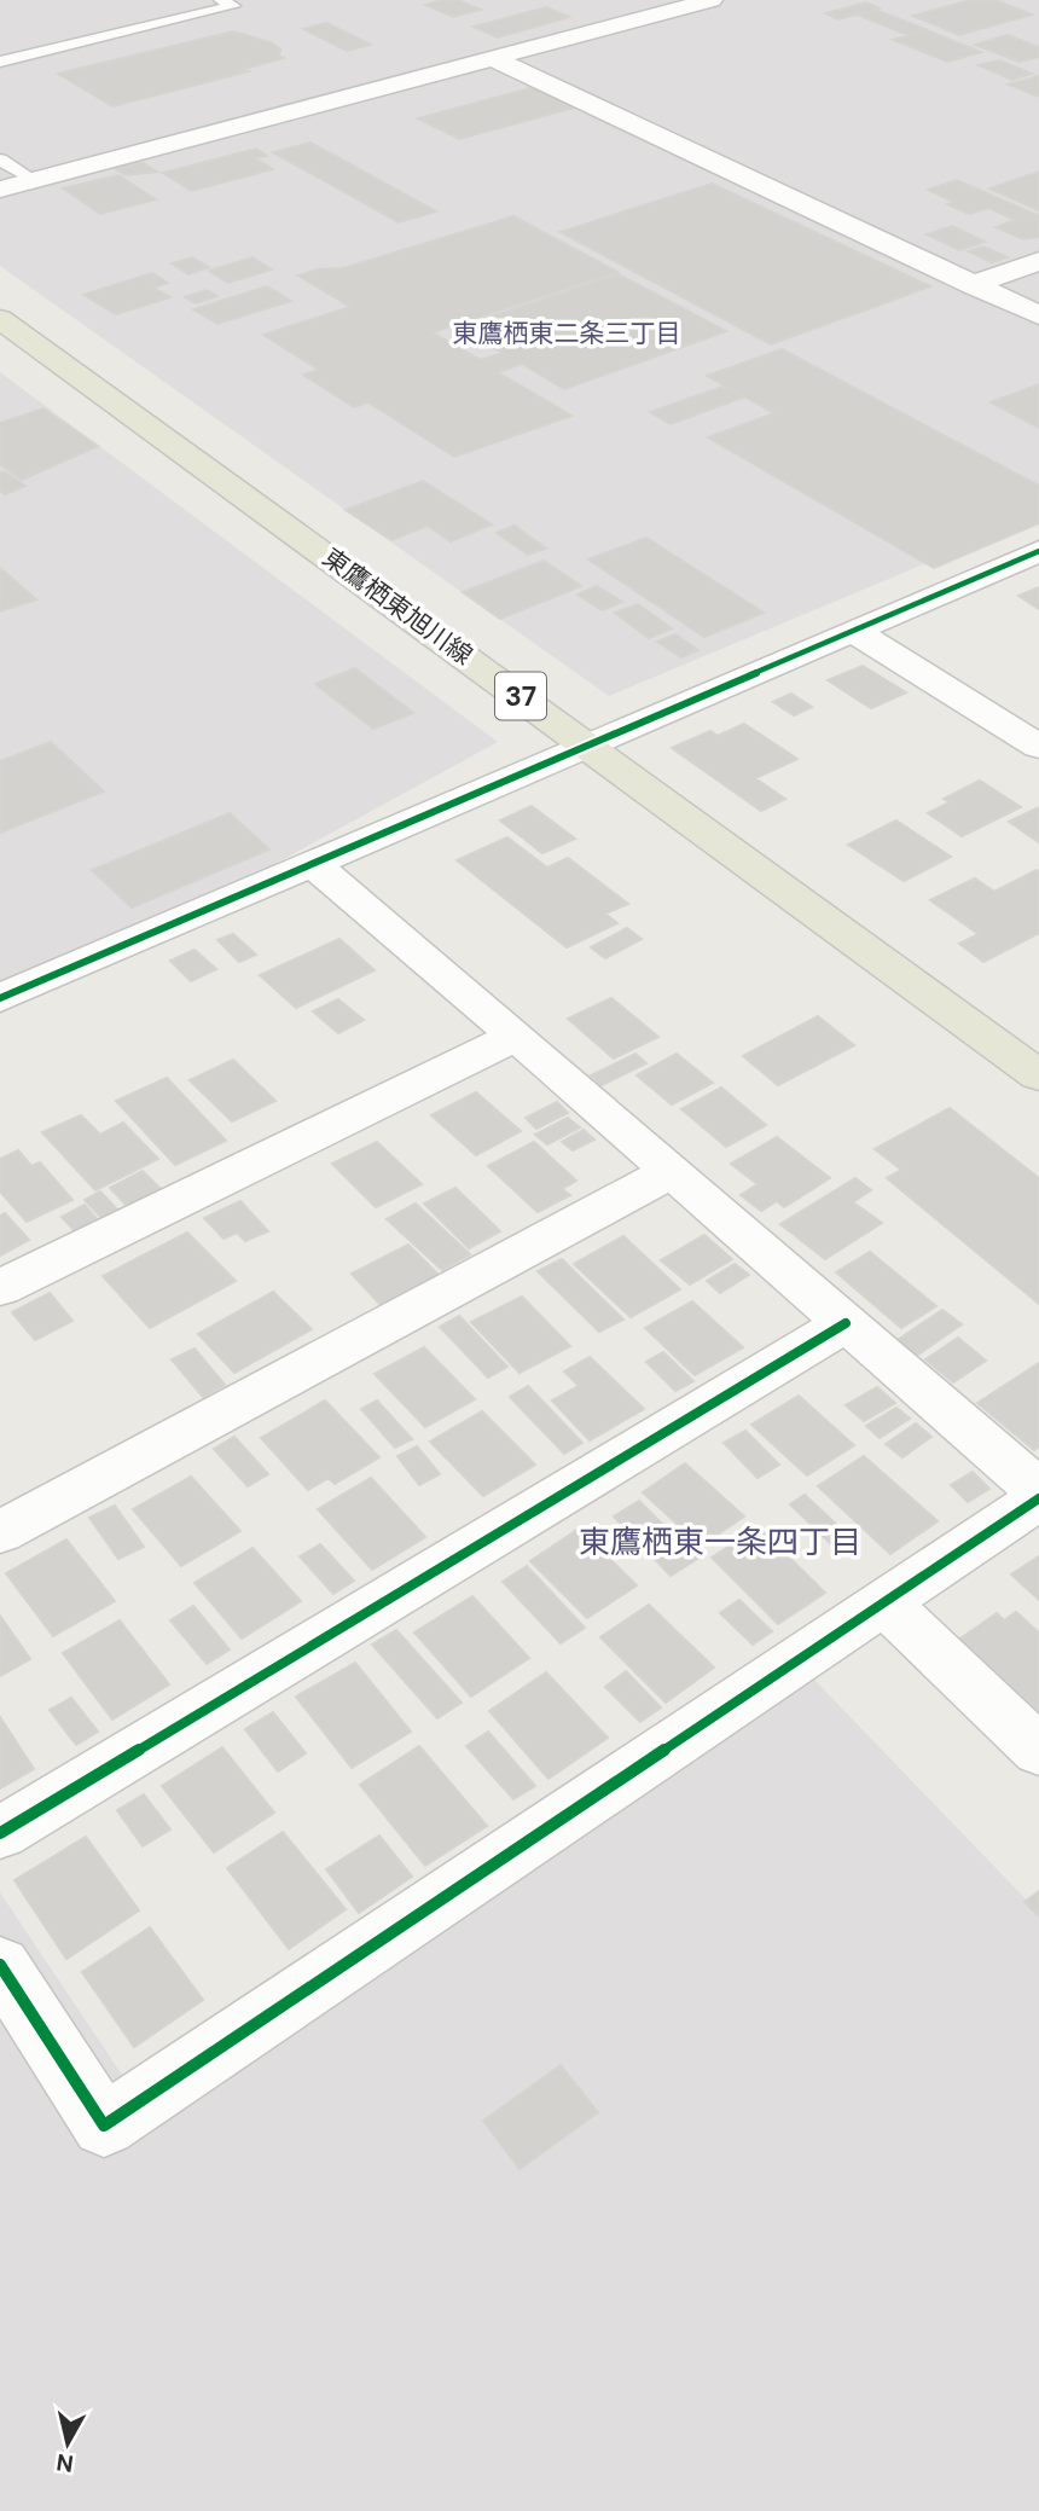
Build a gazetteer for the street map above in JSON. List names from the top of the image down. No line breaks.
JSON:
{"streets":{"main road":["東鷹栖東旭川線","37"]},"districts":["東鷹栖東二条三丁目","東鷹栖東一条四丁目"],"north":"bottom"}
